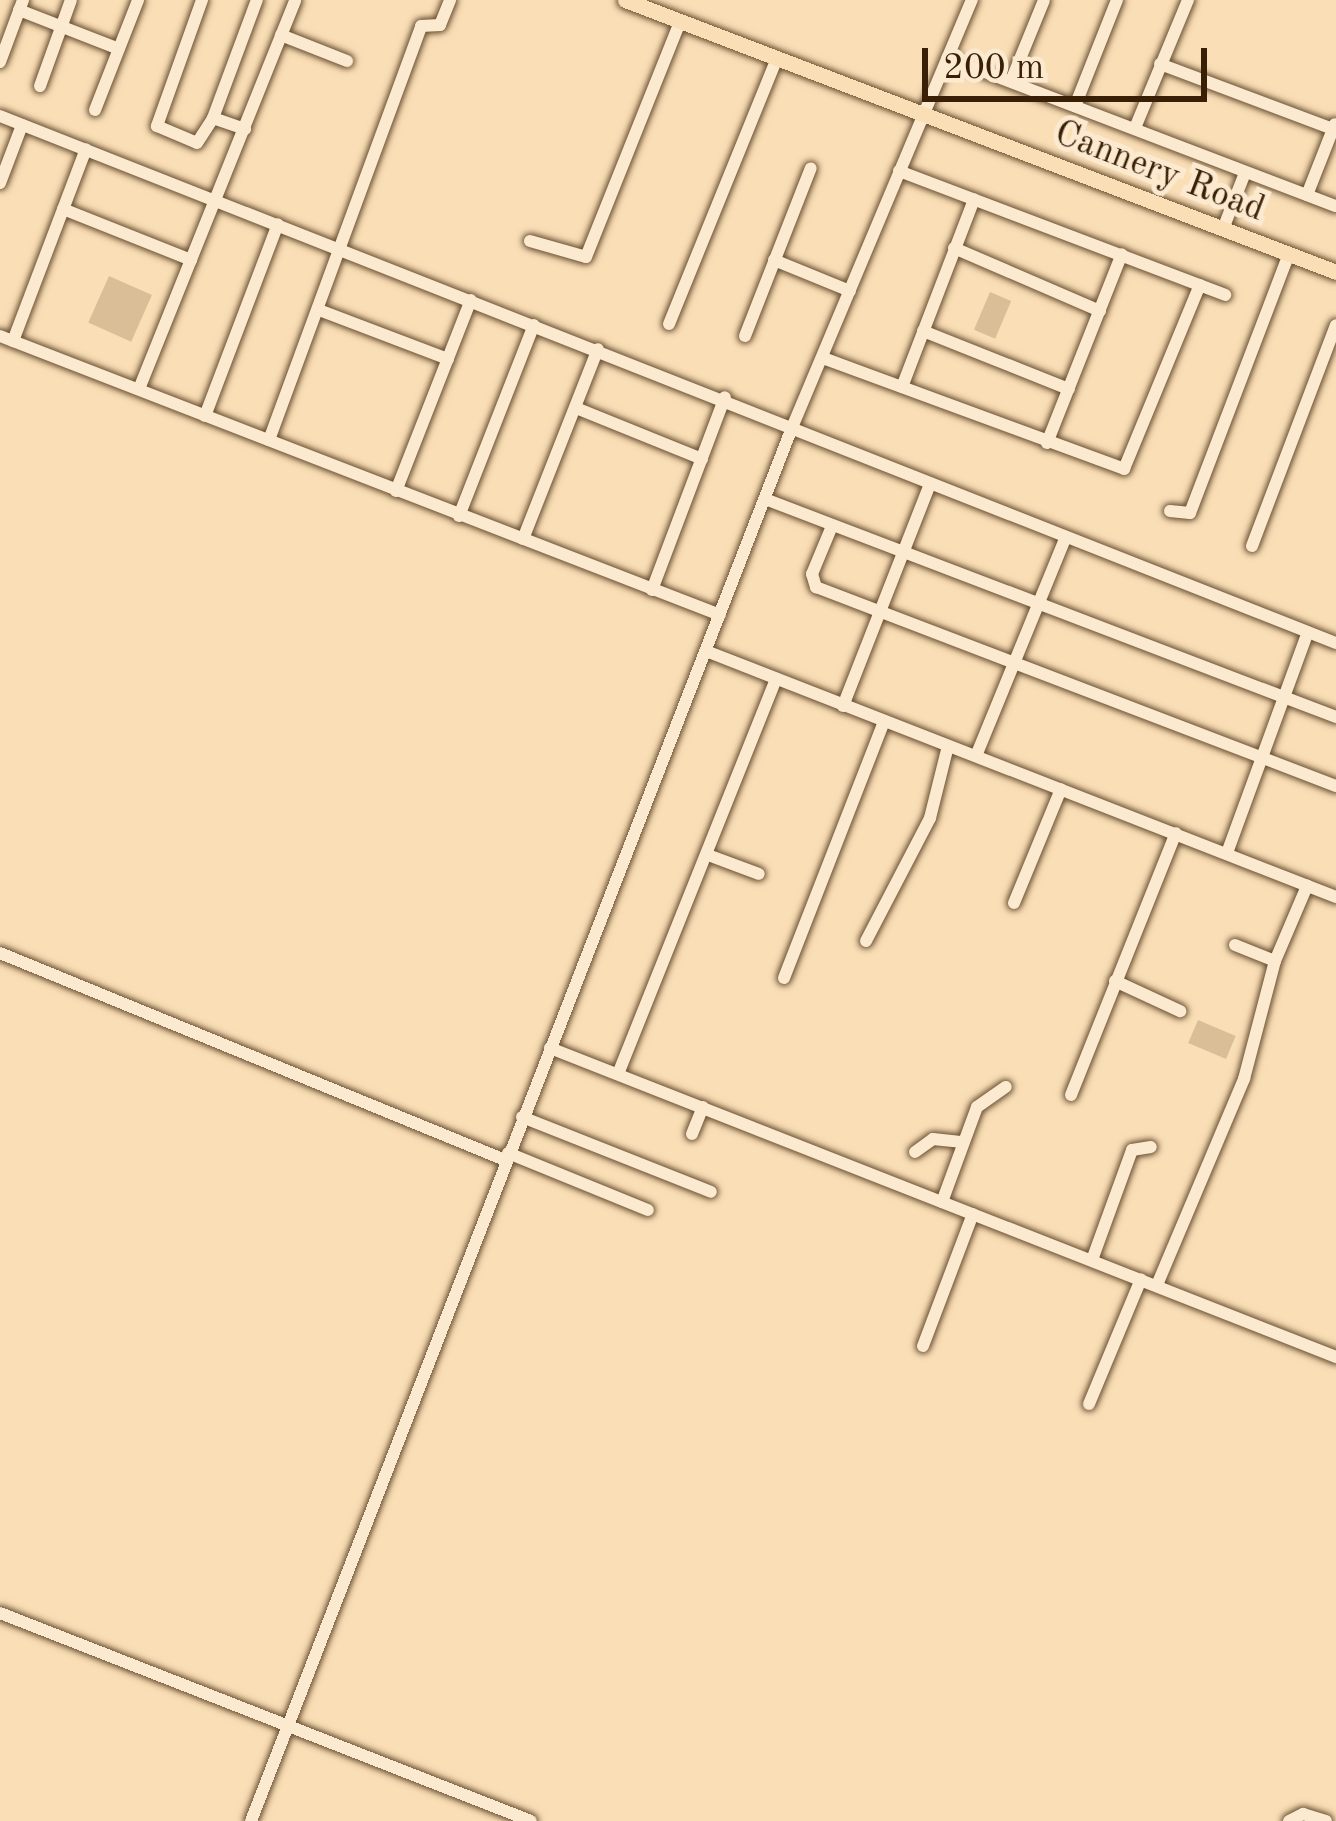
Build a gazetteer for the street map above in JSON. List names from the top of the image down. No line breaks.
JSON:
{"streets":{"main road":["Cannery Road"]},"scale_bar":"200 m"}
